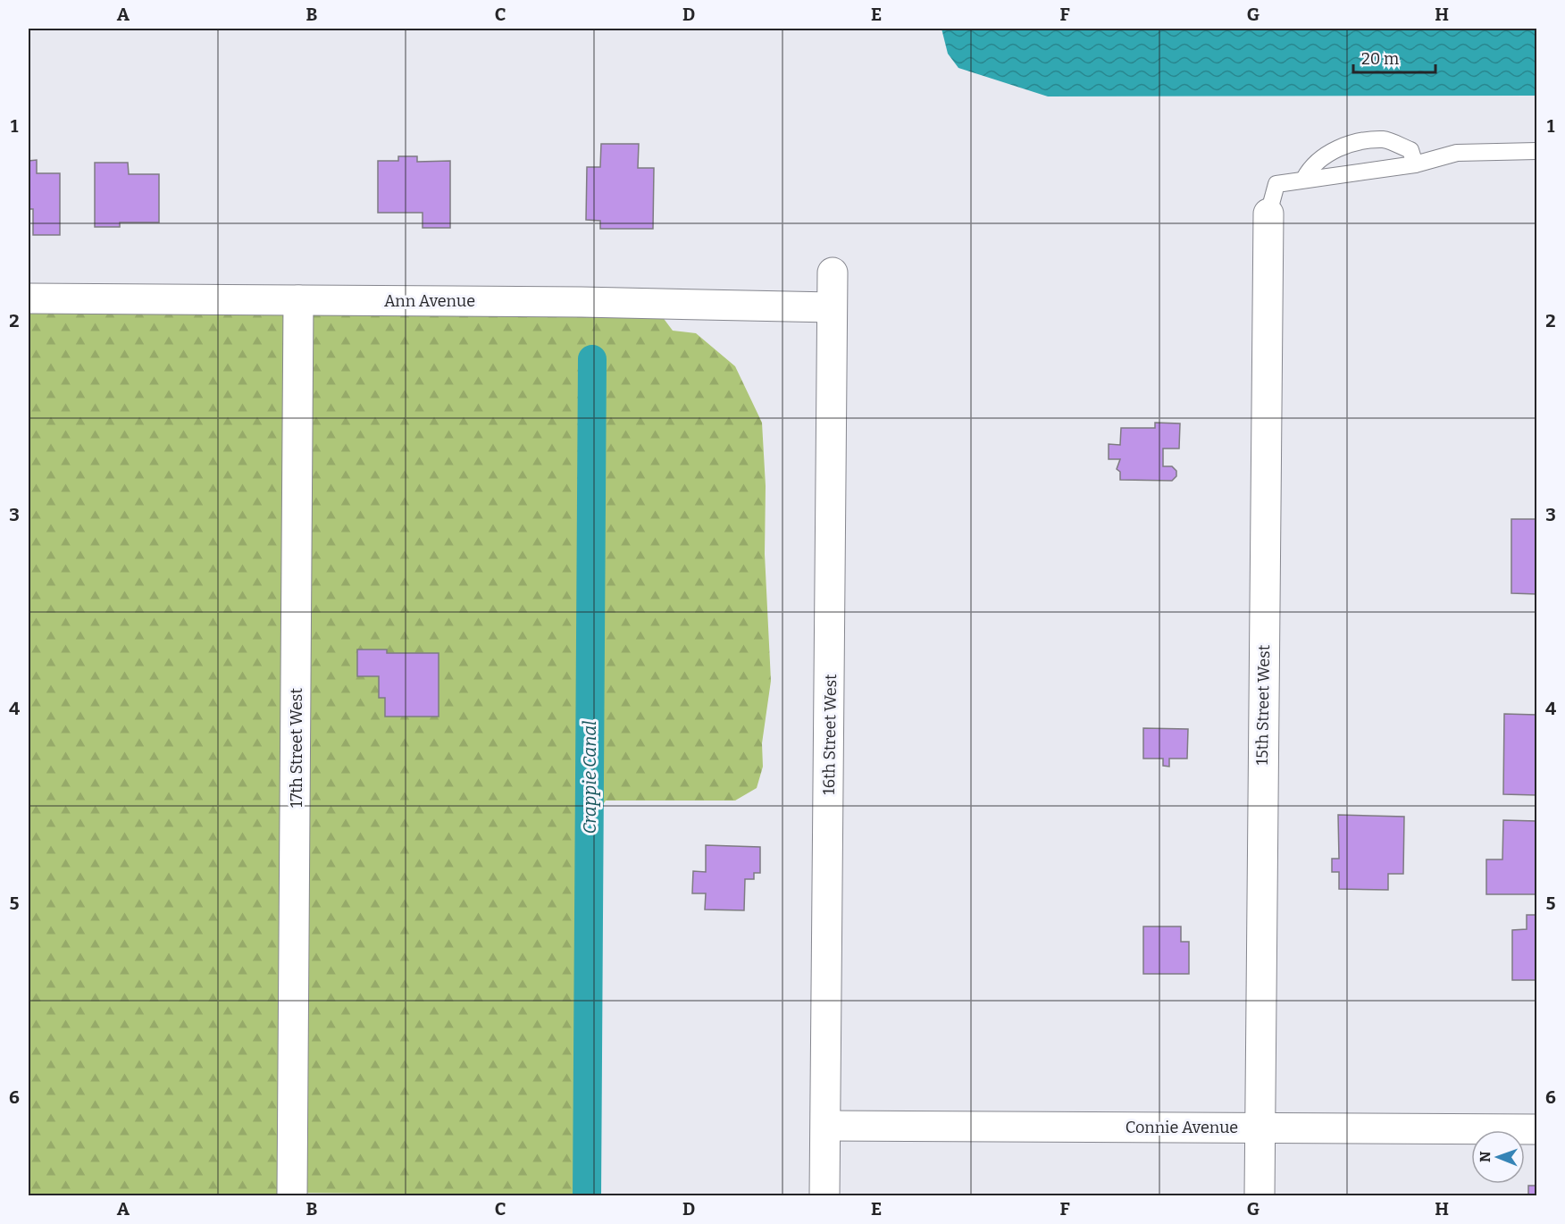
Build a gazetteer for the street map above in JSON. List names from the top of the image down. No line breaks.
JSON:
{"streets":{"street":["Ann Avenue","15th Street West","16th Street West","17th Street West","Connie Avenue"]},"crossings":[["Ann Avenue","16th Street West"],["Ann Avenue","17th Street West"],["15th Street West","Connie Avenue"],["16th Street West","Connie Avenue"]],"water":["Crappie Canal"],"scale_bar":"20 m","north":"left","grid":{"columns":["A","B","C","D","E","F","G","H"],"rows":["1","2","3","4","5","6"]}}
